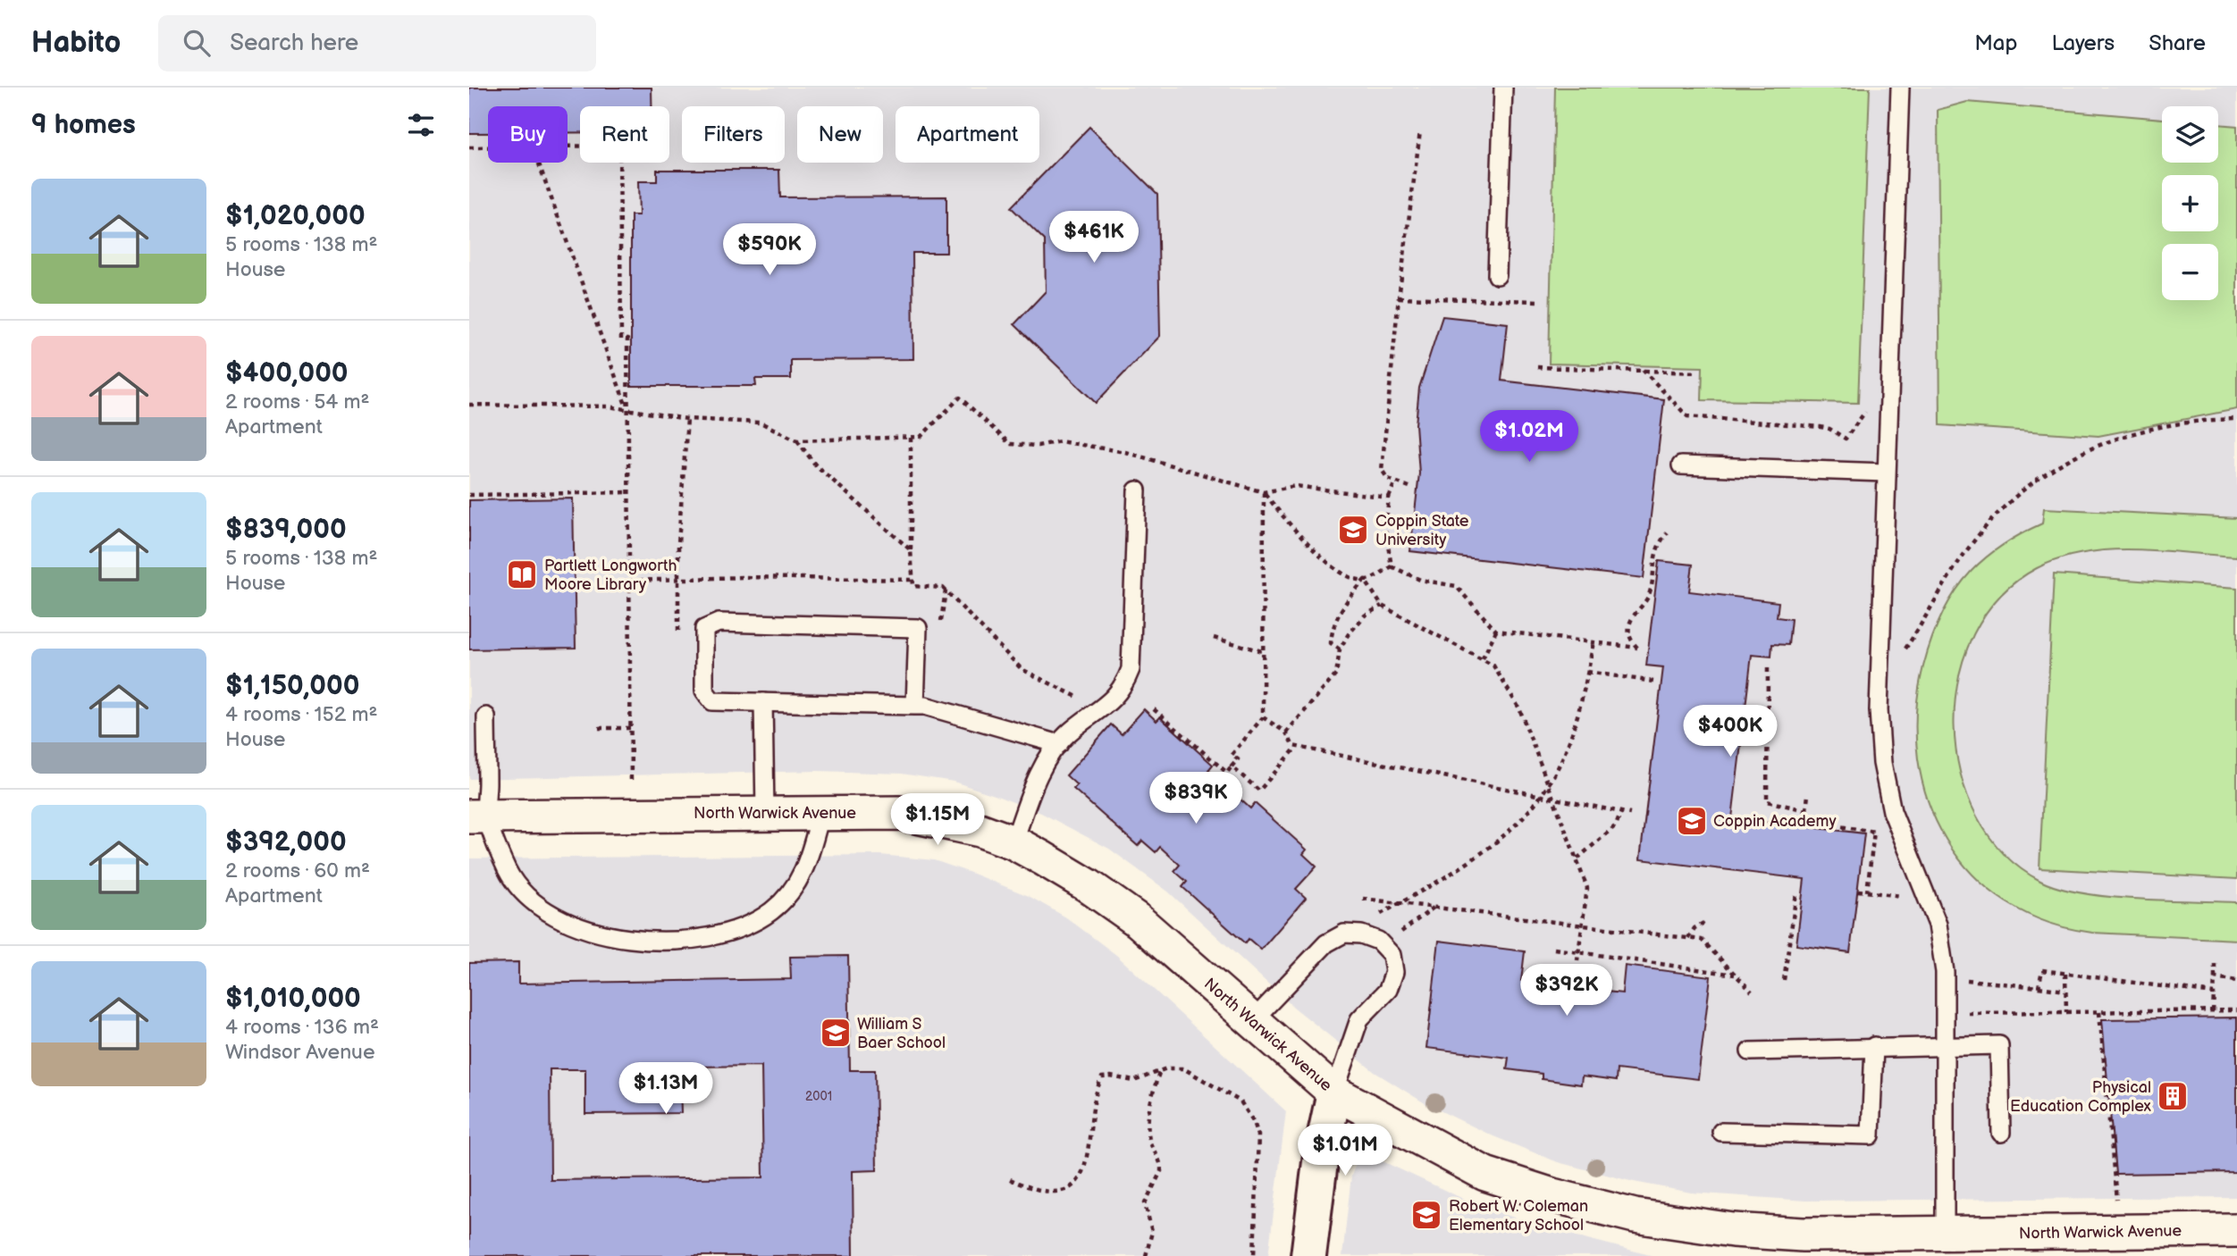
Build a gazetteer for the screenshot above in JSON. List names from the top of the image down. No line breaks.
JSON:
{"streets":{"street":["North Warwick Avenue"]},"places":{"school or university":["Coppin State University","Coppin Academy","William S Baer School","Robert W. Coleman Elementary School"],"library":["Partlett Longworth Moore Library"],"building":["Physical Education Complex"]},"house_numbers":["2001"],"page":{"header":"Habito","search":"Search here","nav":["Map","Layers","Share"],"heading":"9 homes","map_buttons":["+","−"],"chip":["Buy","Rent","Filters","New","Apartment"],"list":[{"name":"$1,020,000","note":"5 rooms · 138 m² · House"},{"name":"$400,000","note":"2 rooms · 54 m² · Apartment"},{"name":"$839,000","note":"5 rooms · 138 m² · House"},{"name":"$1,150,000","note":"4 rooms · 152 m² · House"},{"name":"$392,000","note":"2 rooms · 60 m² · Apartment"},{"name":"$1,010,000","note":"4 rooms · 136 m² · Windsor Avenue"}],"price":["$461K","$590K","$1.02M","$400K","$839K","$1.15M","$392K","$1.13M","$1.01M"]}}
